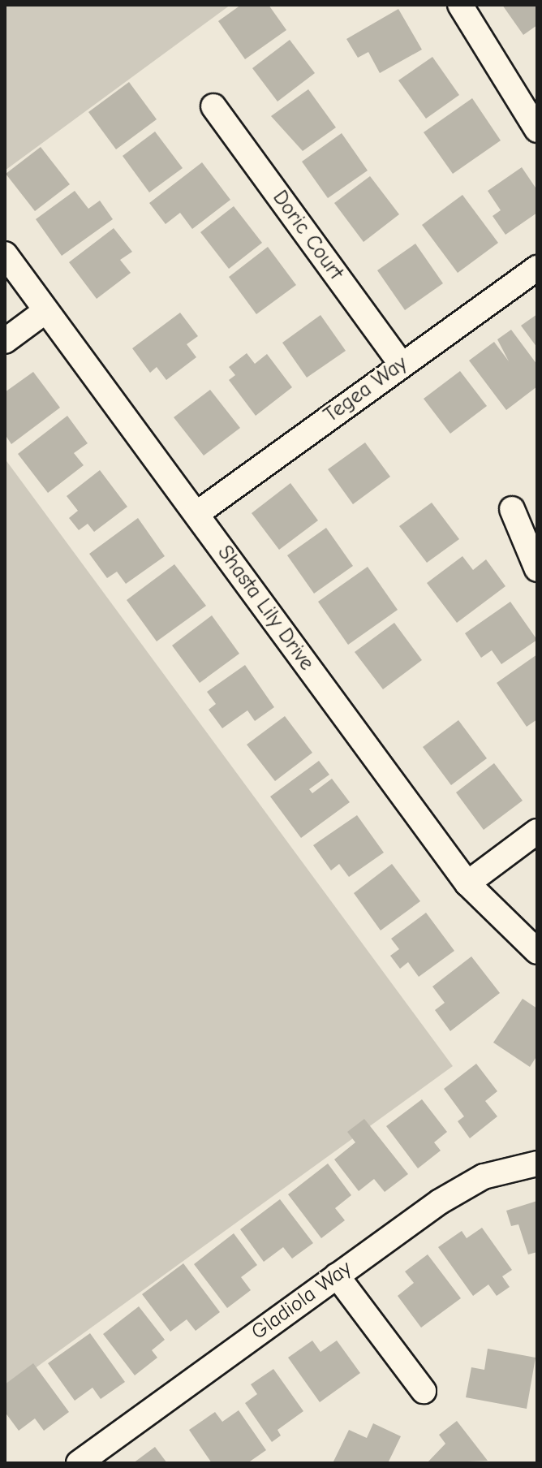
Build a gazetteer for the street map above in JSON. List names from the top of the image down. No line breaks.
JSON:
{"streets":{"street":["Doric Court","Tegea Way","Shasta Lily Drive","Gladiola Way"]},"crossings":[["Doric Court","Tegea Way"],["Tegea Way","Shasta Lily Drive"]]}
